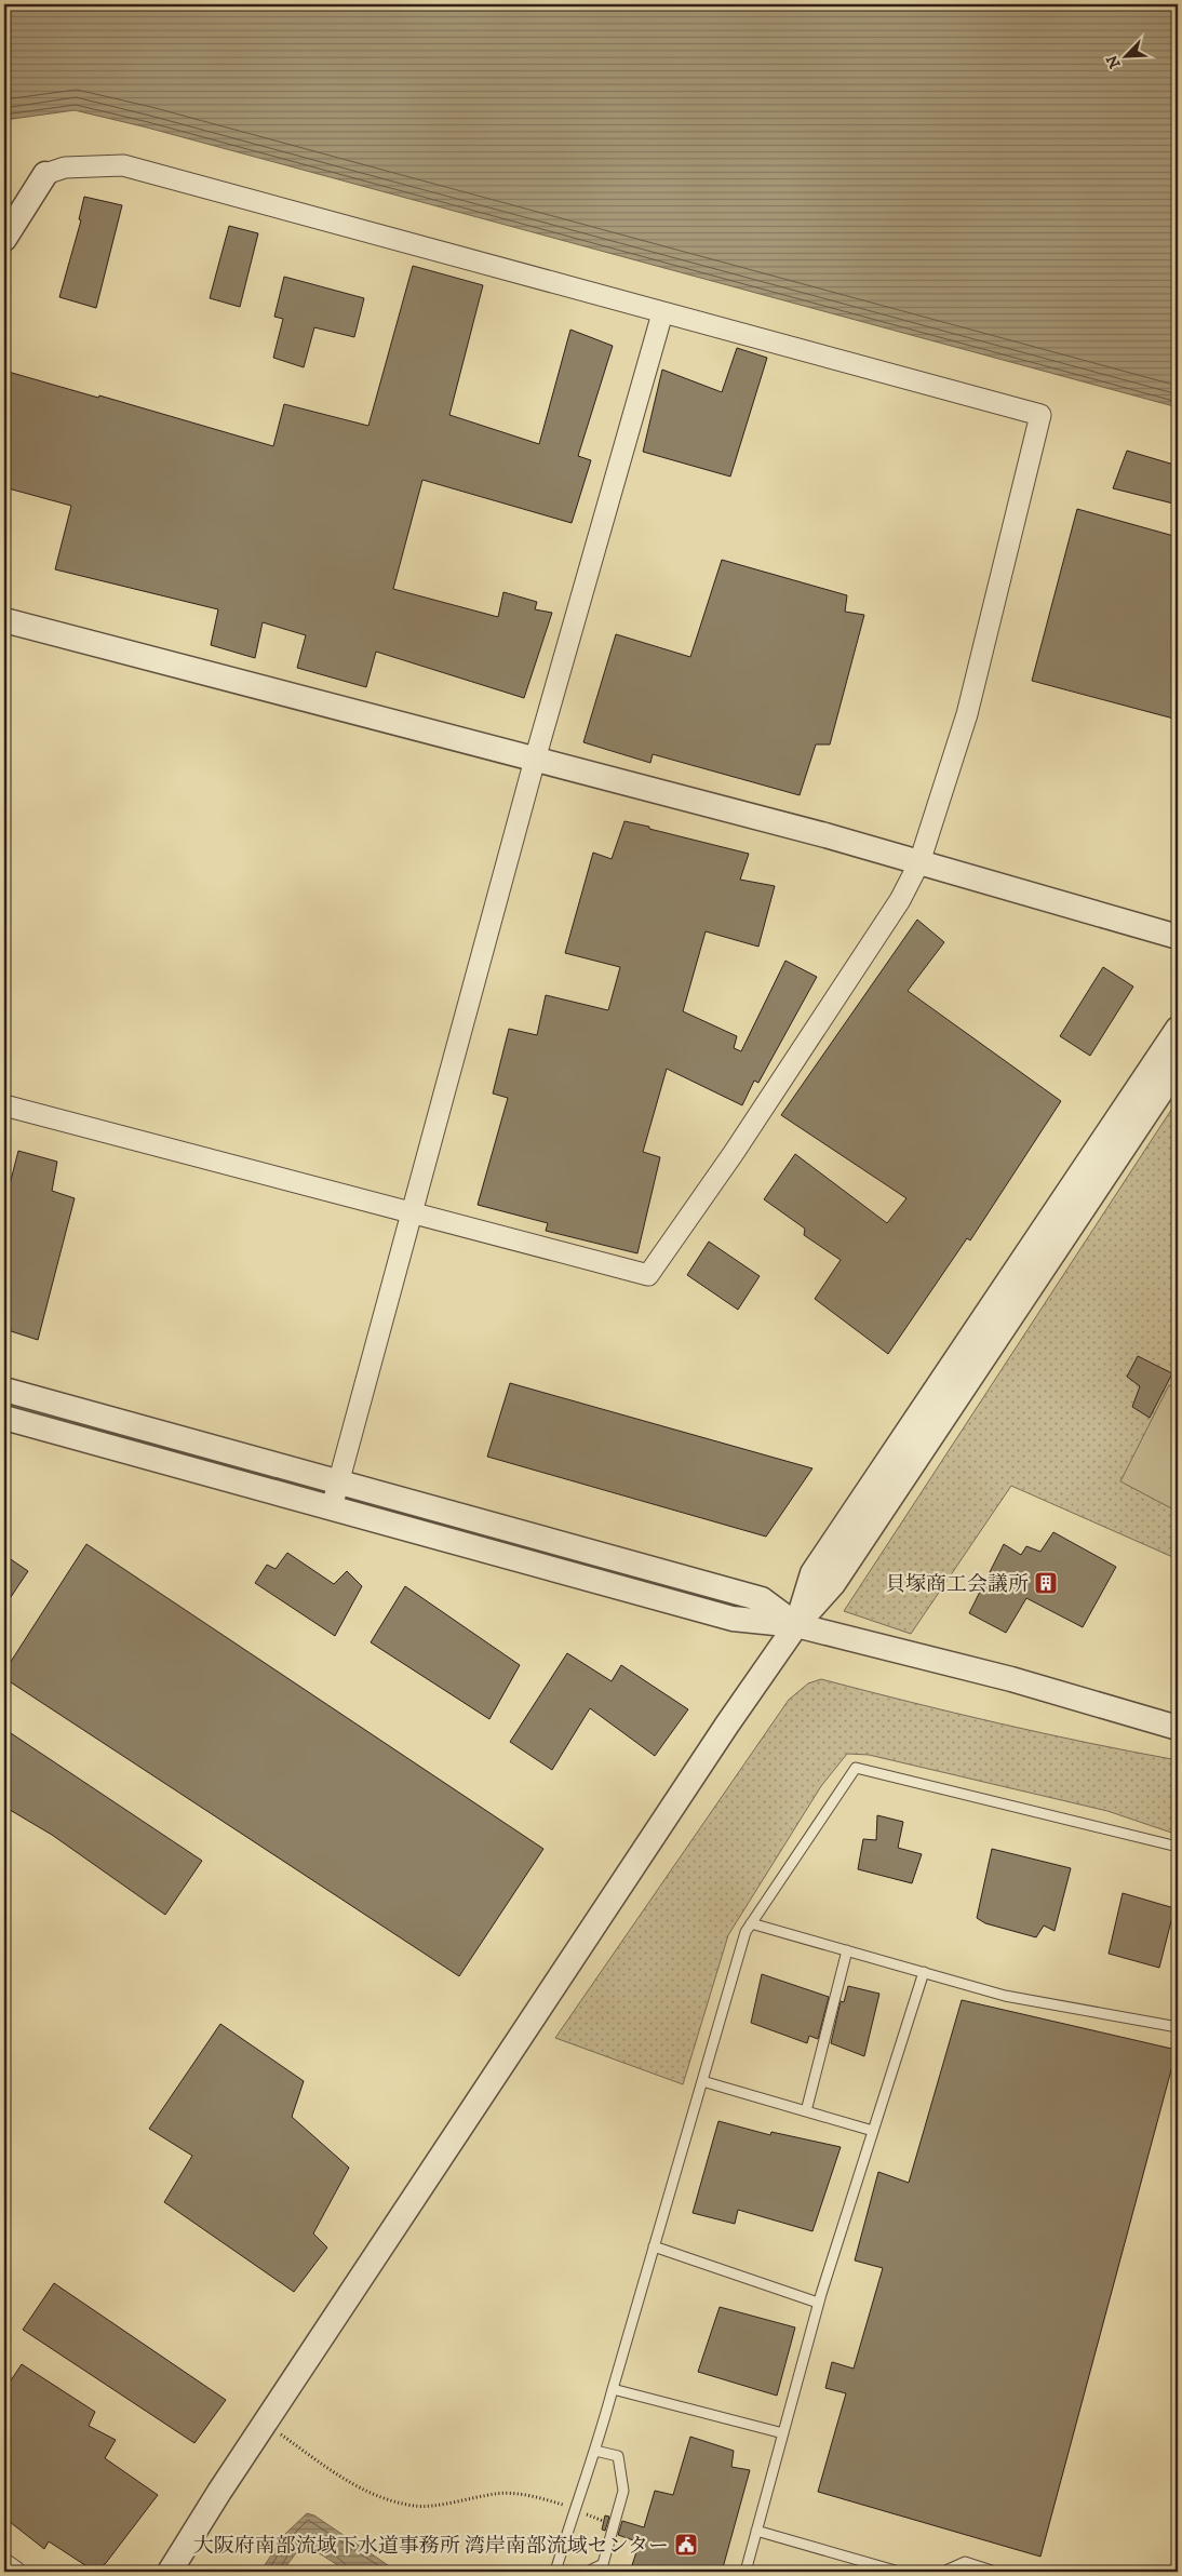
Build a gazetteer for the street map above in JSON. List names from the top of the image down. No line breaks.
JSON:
{"places":{"building":["貝塚商工会議所"],"public building":["大阪府南部流域下水道事務所 湾岸南部流域センター"]},"north":"bottom left"}
